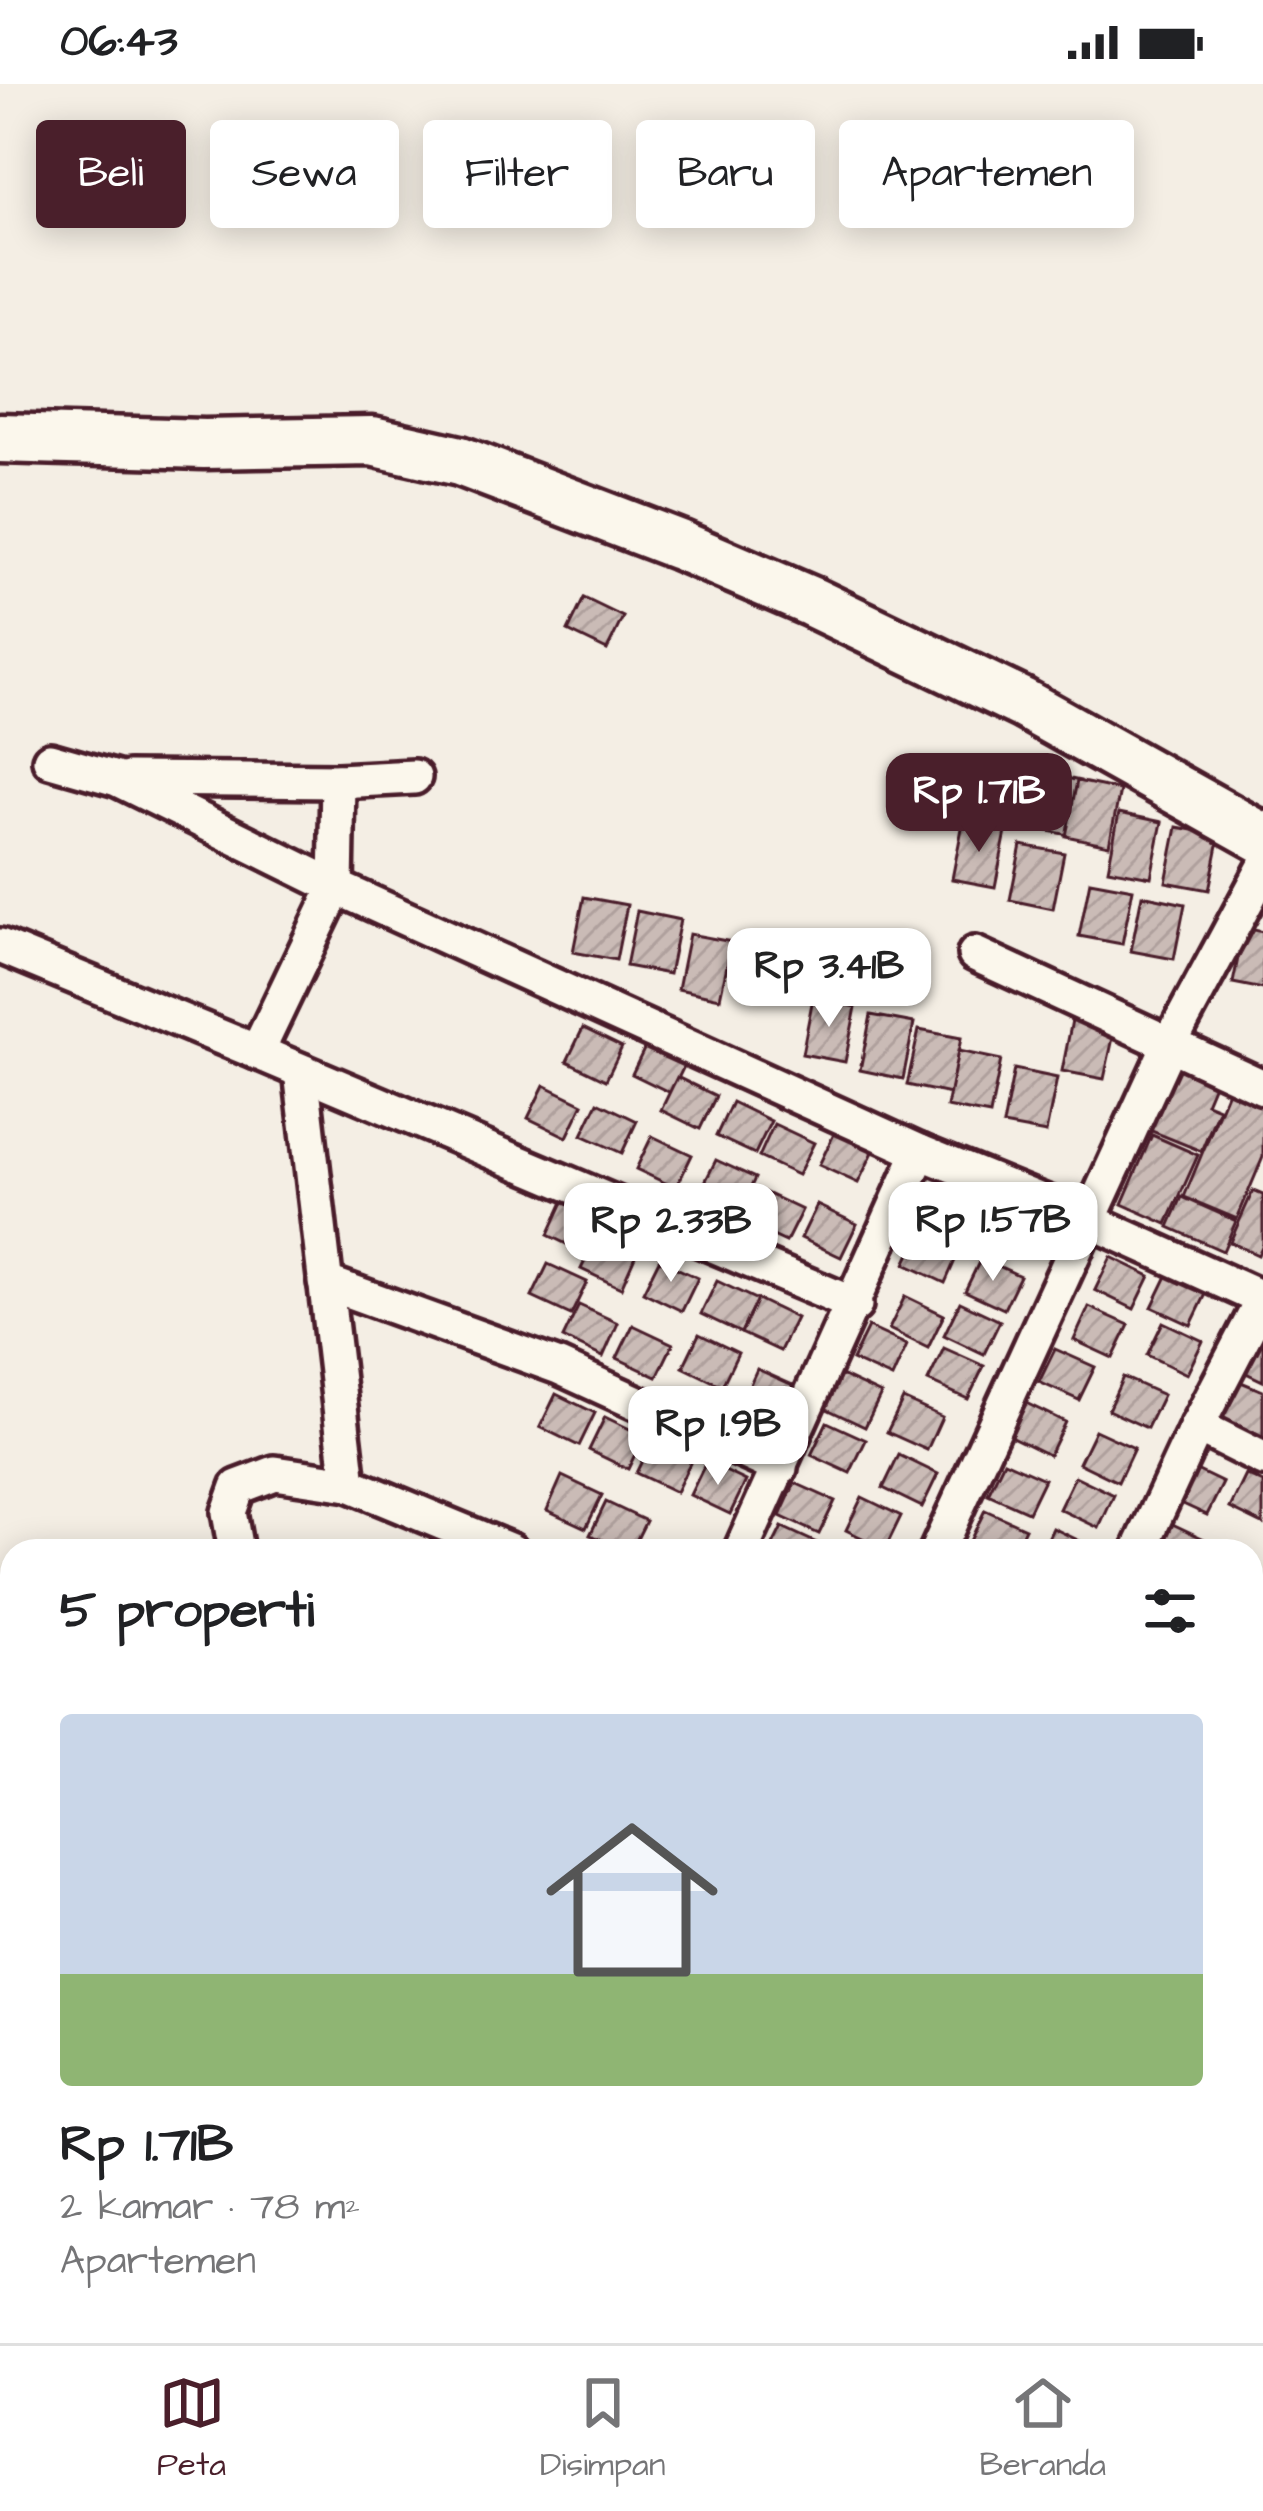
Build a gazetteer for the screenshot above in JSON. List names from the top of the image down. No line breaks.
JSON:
{"page":{"status":"06:43","chip":["Beli","Sewa","Filter","Baru","Apartemen"],"price":["Rp 1.71B","Rp 3.41B","Rp 1.57B","Rp 2.33B","Rp 1.9B"],"heading":"5 properti","list":[{"name":"Rp 1.71B","note":"2 kamar · 78 m² · Apartemen"}],"tabs":["Peta","Disimpan","Beranda"]}}
